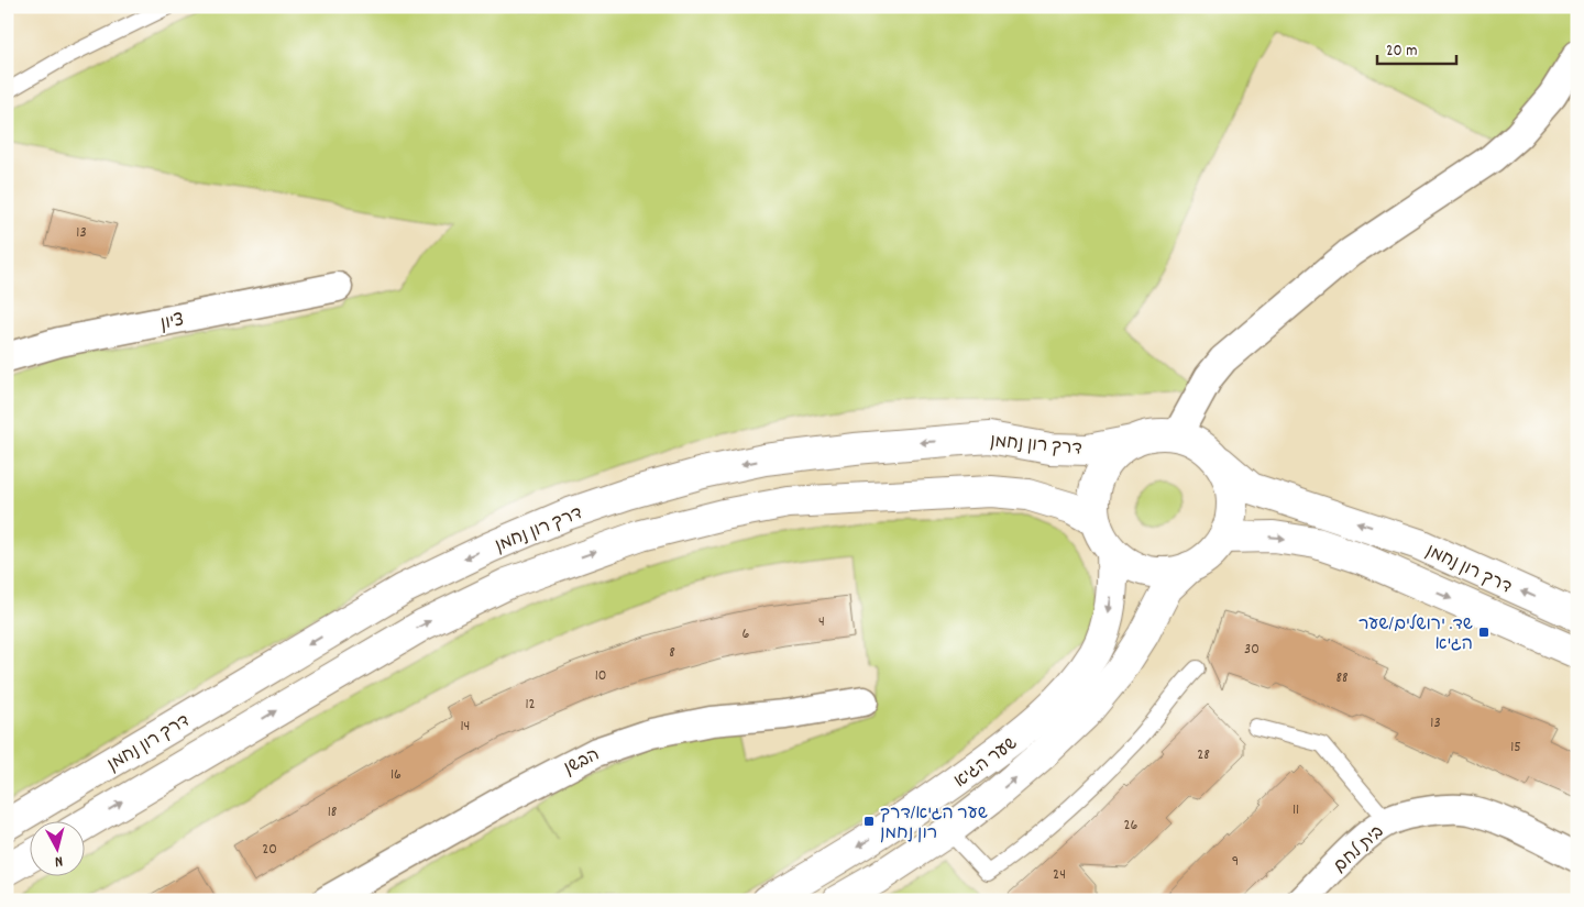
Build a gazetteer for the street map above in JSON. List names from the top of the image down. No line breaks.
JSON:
{"streets":{"main road":["דרך רון נחמן","שער הגיא"],"street":["ציון","הבשן","בית לחם"]},"crossings":[["דרך רון נחמן","שער הגיא"]],"places":{"transit":["שד. ירושלים/שער הגיא","שער הגיא/דרך רון נחמן"]},"house_numbers":["13","4","6","30","8","10","88","12","13","14","15","28","16","11","18","26","20","9","24"],"scale_bar":"20 m","north":"bottom"}
